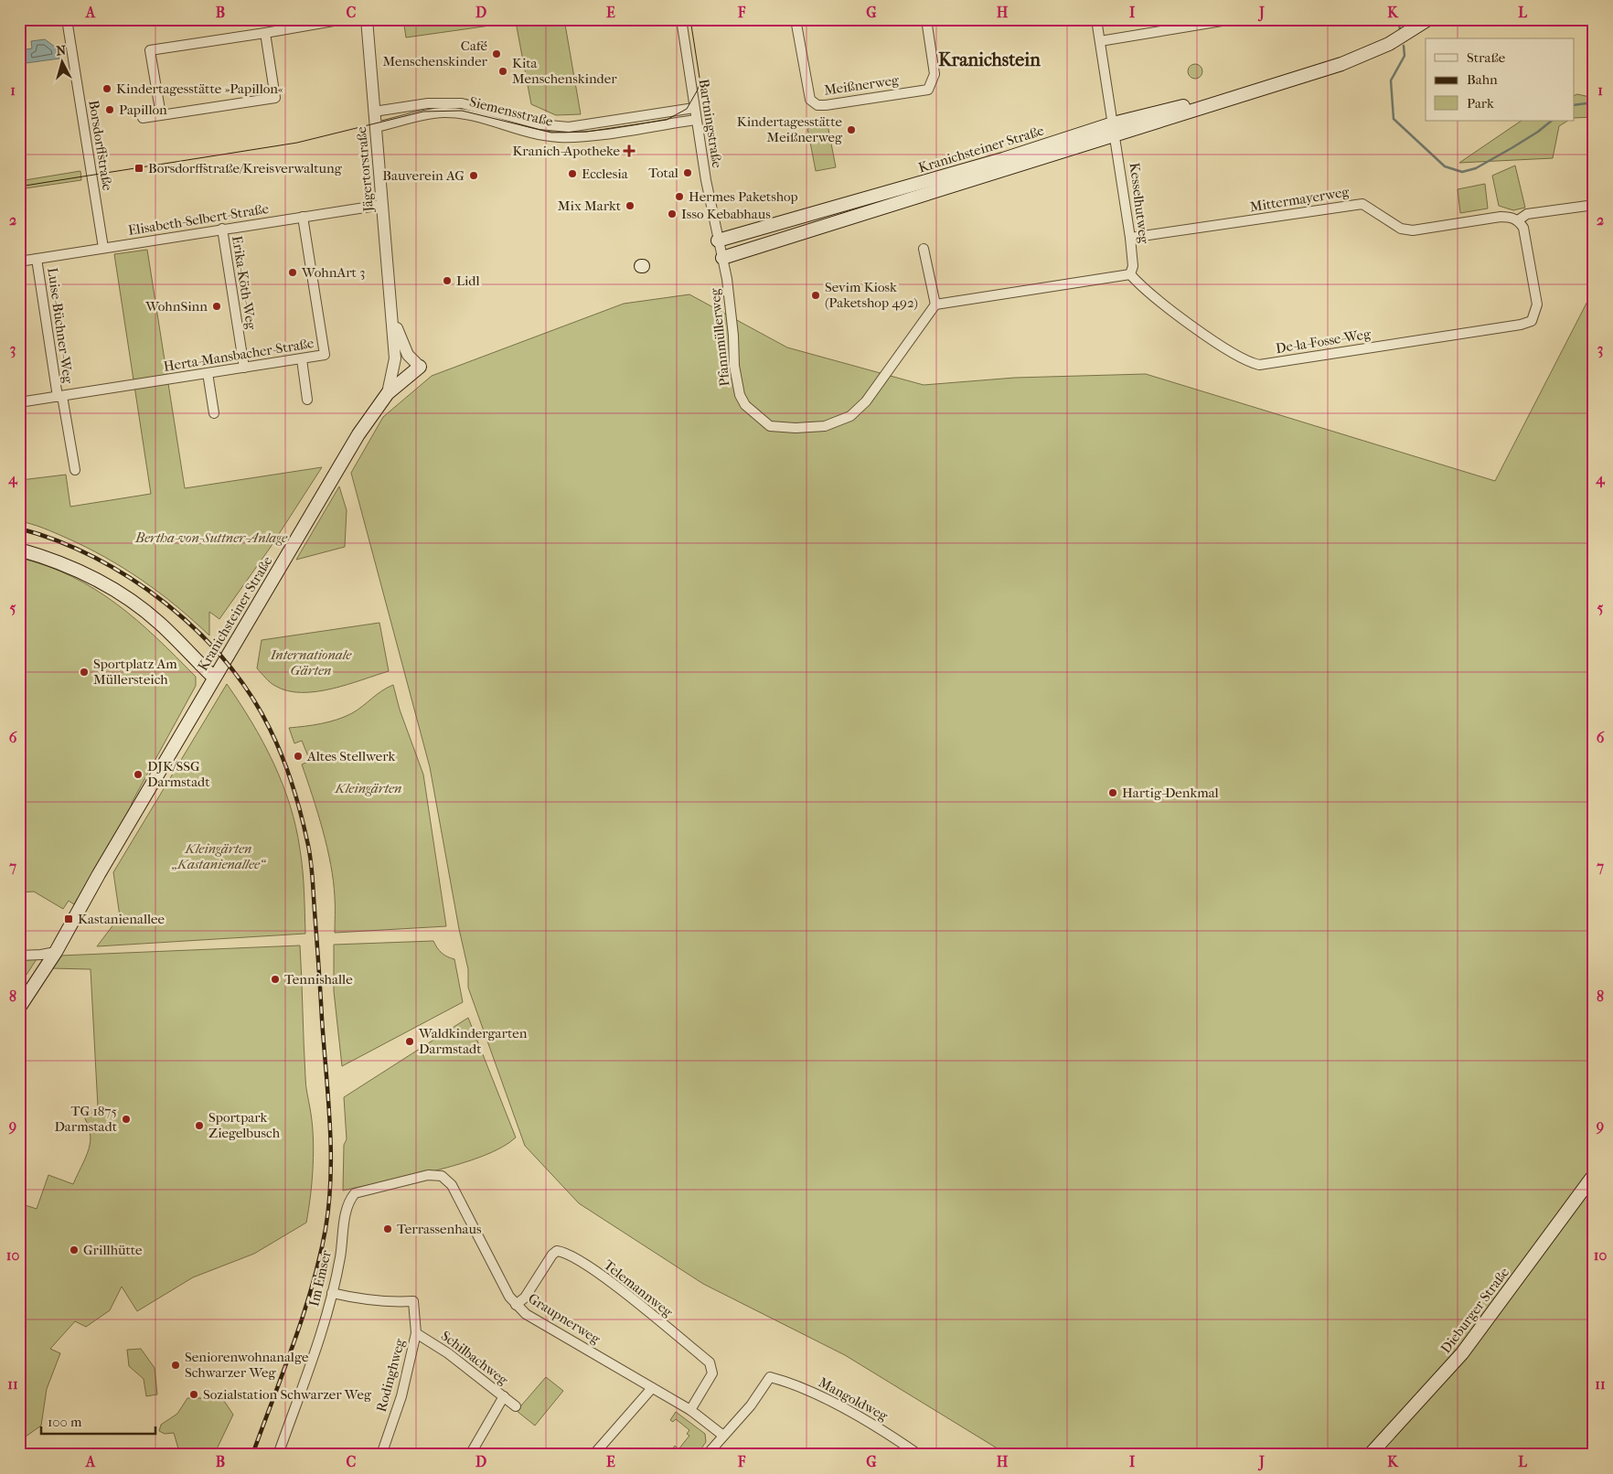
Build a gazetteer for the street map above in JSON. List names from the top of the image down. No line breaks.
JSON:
{"streets":{"main road":["Kranichsteiner Straße","Dieburger Straße"],"street":["Meißnerweg","Siemensstraße","Bartningstraße","Borsdorffstraße","Jägertorstraße","Mittermayerweg","Kesselhutweg","Elisabeth-Selbert-Straße","Erika-Köth-Weg","Luise-Büchner-Weg","Pfannmüllerweg","De-la-Fosse-Weg","Herta-Mansbacher-Straße","Im Emser","Telemannweg","Graupnerweg","Schilbachweg","Rodinghweg","Mangoldweg"]},"crossings":[["Siemensstraße","Bartningstraße"],["Siemensstraße","Jägertorstraße"],["Bartningstraße","Kranichsteiner Straße"],["Bartningstraße","Pfannmüllerweg"],["Borsdorffstraße","Elisabeth-Selbert-Straße"],["Kranichsteiner Straße","Jägertorstraße"],["Kranichsteiner Straße","Kesselhutweg"],["Kranichsteiner Straße","Pfannmüllerweg"],["Jägertorstraße","Elisabeth-Selbert-Straße"],["Mittermayerweg","Kesselhutweg"],["Mittermayerweg","De-la-Fosse-Weg"],["Kesselhutweg","De-la-Fosse-Weg"],["Elisabeth-Selbert-Straße","Erika-Köth-Weg"],["Elisabeth-Selbert-Straße","Luise-Büchner-Weg"],["Elisabeth-Selbert-Straße","Herta-Mansbacher-Straße"],["Erika-Köth-Weg","Herta-Mansbacher-Straße"],["Luise-Büchner-Weg","Herta-Mansbacher-Straße"],["Im Emser","Graupnerweg"],["Im Emser","Rodinghweg"],["Telemannweg","Graupnerweg"],["Graupnerweg","Mangoldweg"],["Schilbachweg","Rodinghweg"]],"districts":["Kranichstein"],"parks":["Bertha-von-Suttner-Anlage","Internationale Gärten","Kleingärten","Kleingärten „Kastanienallee“"],"places":{"other":["Café Menschenskinder","Kita Menschenskinder","Kindertagesstätte »Papillon«","Papillon","Kindertagesstätte Meißnerweg","Total","Ecclesia","Bauverein AG","Hermes Paketshop","Mix Markt","Isso Kebabhaus","WohnArt 3","Lidl","Sevim Kiosk (Paketshop 492)","WohnSinn","Sportplatz Am Müllersteich","Altes Stellwerk","DJK/SSG Darmstadt","Hartig-Denkmal","Tennishalle","Waldkindergarten Darmstadt","TG 1875 Darmstadt","Sportpark Ziegelbusch","Terrassenhaus","Grillhütte","Seniorenwohnanalge Schwarzer Weg","Sozialstation Schwarzer Weg"],"health":["Kranich-Apotheke"],"transit":["Borsdorffstraße/Kreisverwaltung","Kastanienallee"]},"legend":["Straße","Bahn","Park"],"scale_bar":"100 m","north":"top","grid":{"columns":["A","B","C","D","E","F","G","H","I","J","K","L"],"rows":["1","2","3","4","5","6","7","8","9","10","11"]}}
